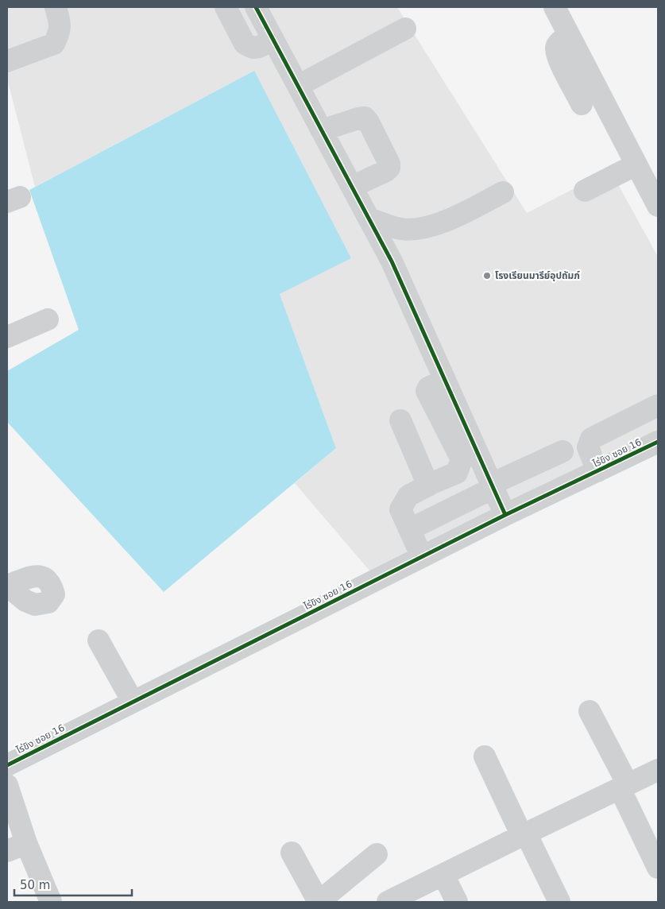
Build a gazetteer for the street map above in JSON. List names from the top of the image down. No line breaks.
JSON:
{"streets":{"street":["ไร่ขิง ซอย 16"]},"places":["โรงเรียนมารีย์อุปถัมภ์"],"scale_bar":"50 m"}
